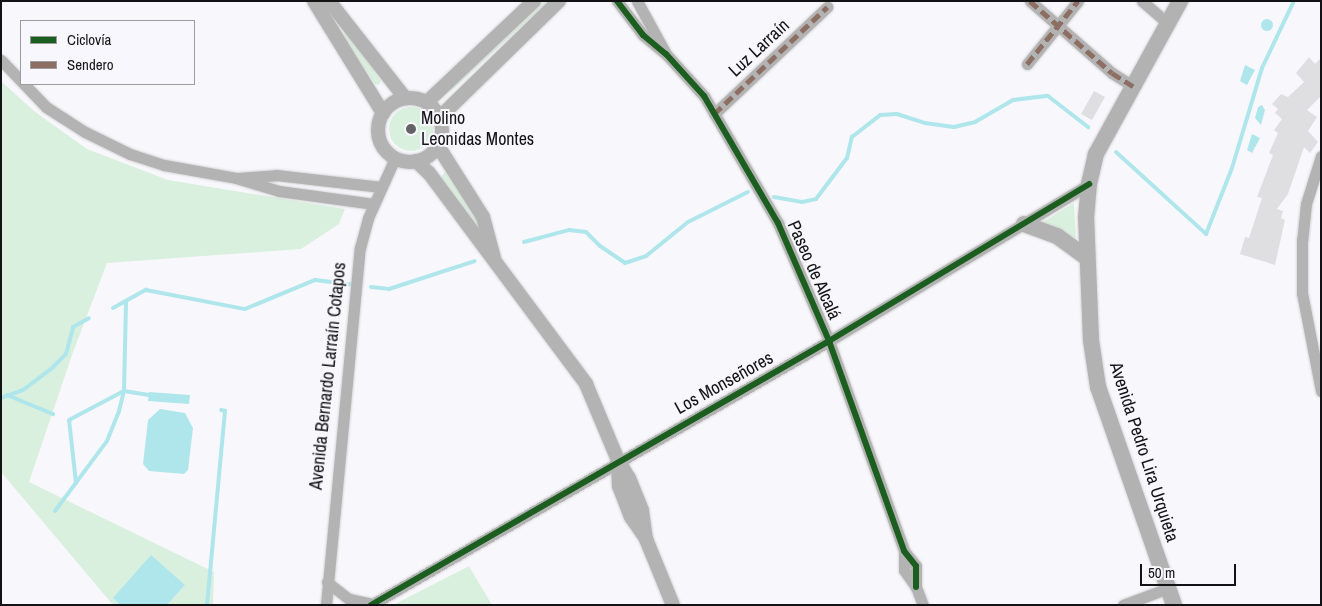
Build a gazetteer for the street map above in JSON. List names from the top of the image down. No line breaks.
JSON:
{"streets":{"main road":["Avenida Pedro Lira Urquieta"],"street":["Luz Larraín","Paseo de Alcalá","Avenida Bernardo Larraín Cotapos","Los Monseñores"]},"crossings":[["Luz Larraín","Paseo de Alcalá"],["Paseo de Alcalá","Los Monseñores"],["Los Monseñores","Avenida Pedro Lira Urquieta"]],"places":["Molino Leonidas Montes"],"legend":["Ciclovía","Sendero"],"scale_bar":"50 m"}
